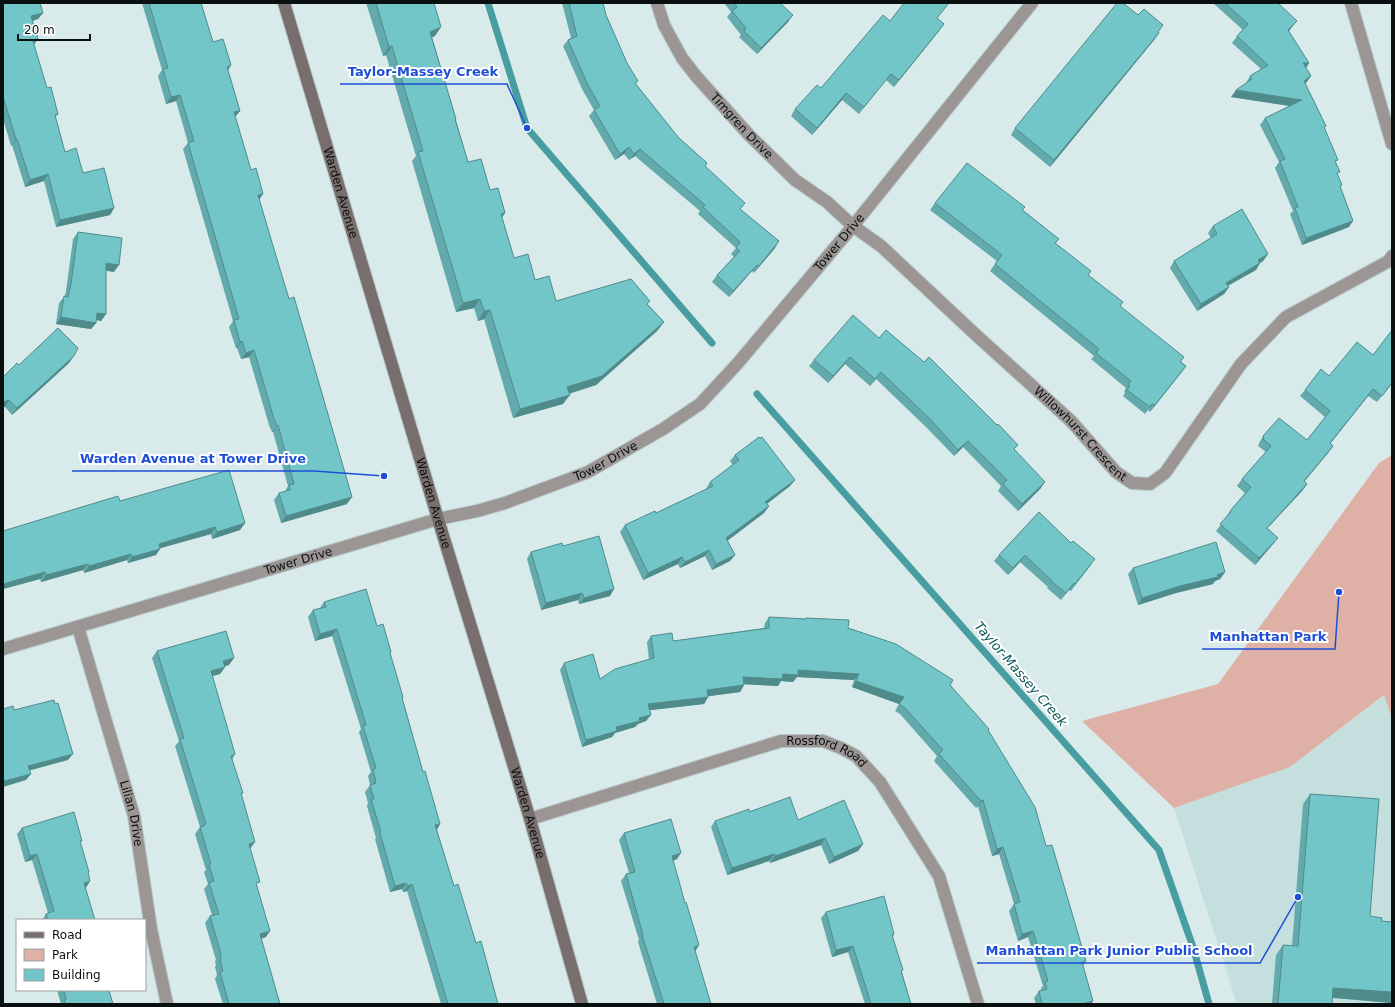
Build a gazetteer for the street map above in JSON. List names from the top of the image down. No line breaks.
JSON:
{"streets":{"main road":["Warden Avenue"],"street":["Timgren Drive","Tower Drive","Willowhurst Crescent","Rossford Road","Lilian Drive"]},"crossings":[["Timgren Drive","Tower Drive"],["Timgren Drive","Willowhurst Crescent"],["Warden Avenue","Tower Drive"],["Warden Avenue","Rossford Road"],["Tower Drive","Willowhurst Crescent"],["Tower Drive","Lilian Drive"]],"water":["Taylor-Massey Creek"],"places":["Taylor-Massey Creek","Warden Avenue at Tower Drive","Manhattan Park","Manhattan Park Junior Public School"],"legend":["Road","Park","Building"],"scale_bar":"20 m"}
